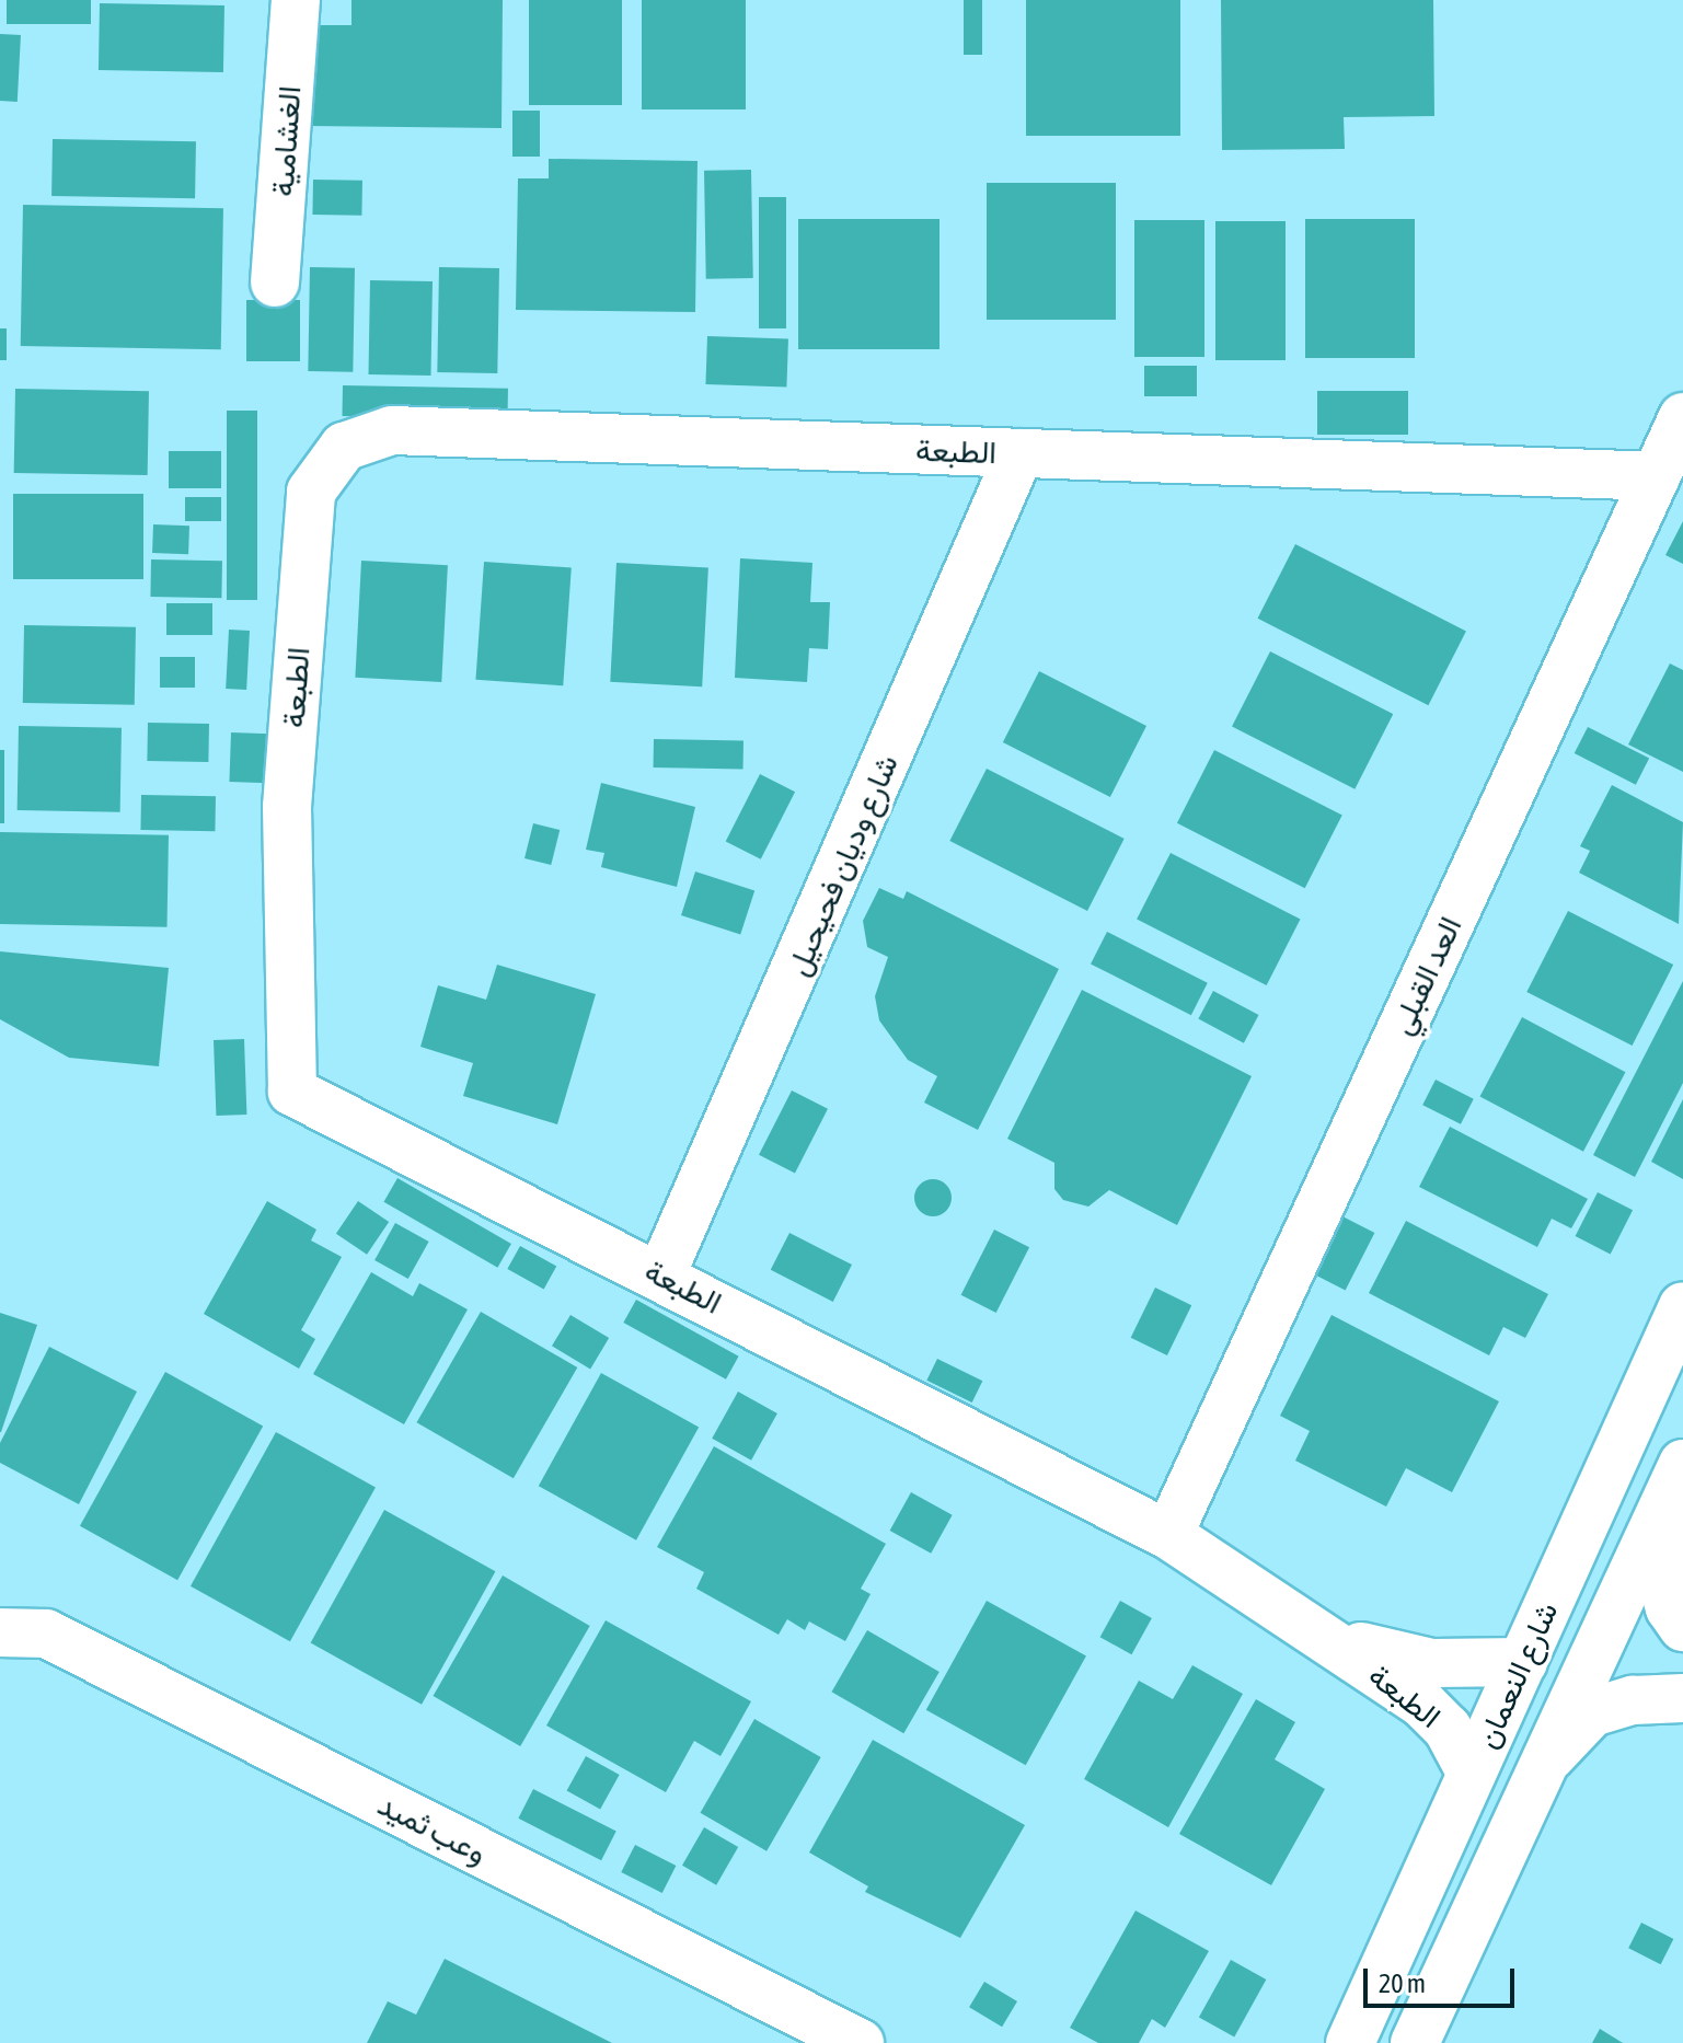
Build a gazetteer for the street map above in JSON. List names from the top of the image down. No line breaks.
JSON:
{"streets":{"street":["الغشامية","الطبعة","شارع وديان فحيحيل","العد القبلي","شارع النعمان","وعب ثميد"]},"crossings":[["الطبعة","شارع وديان فحيحيل"],["الطبعة","العد القبلي"],["الطبعة","شارع النعمان"]],"scale_bar":"20 m"}
